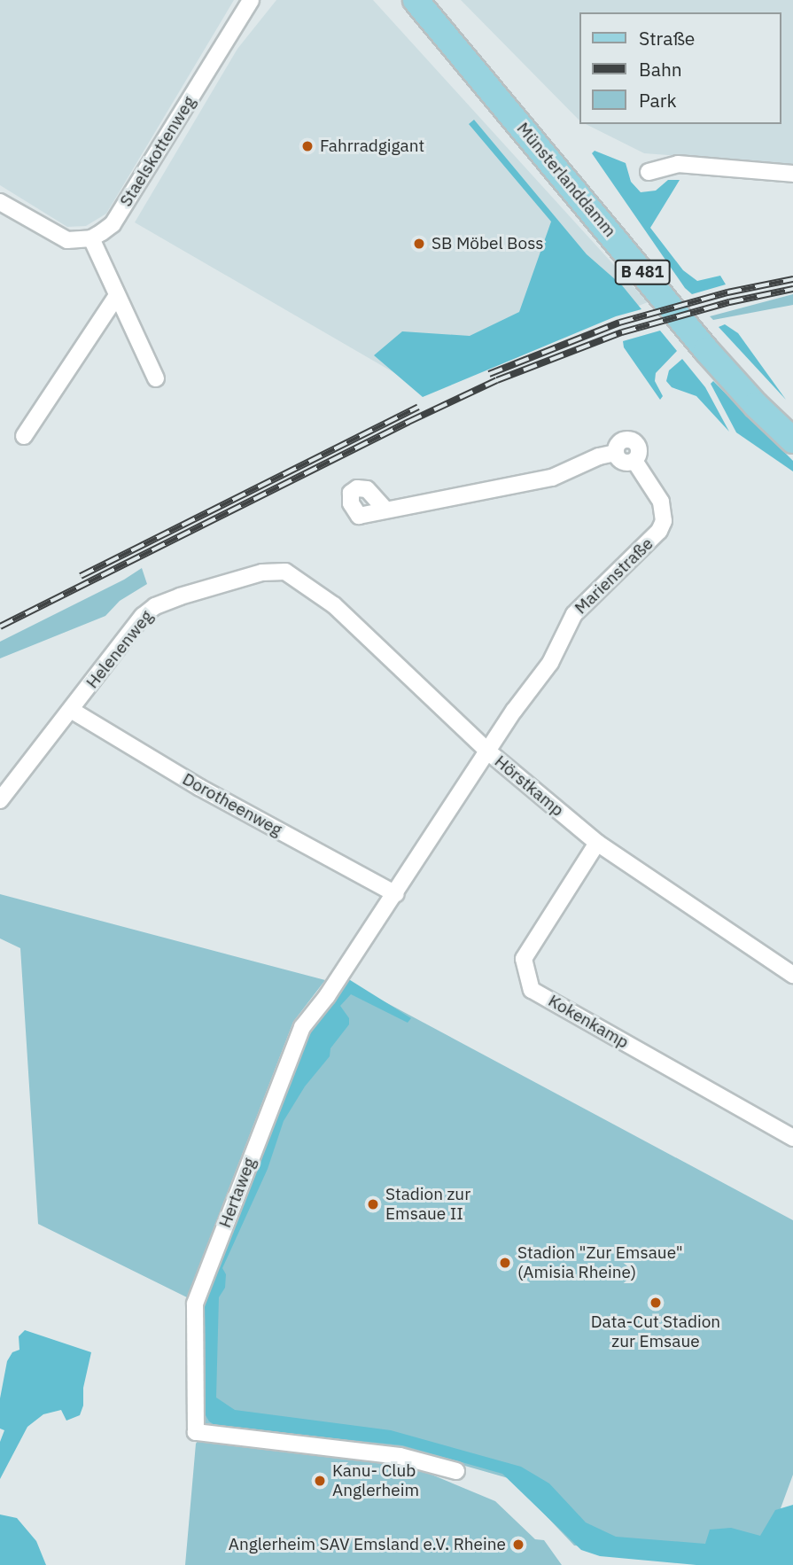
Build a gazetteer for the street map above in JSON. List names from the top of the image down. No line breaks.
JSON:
{"streets":{"main road":["Münsterlanddamm","B 481"],"street":["Staelskottenweg","Marienstraße","Helenenweg","Hörstkamp","Dorotheenweg","Kokenkamp","Hertaweg"]},"crossings":[["Marienstraße","Hörstkamp"],["Marienstraße","Hertaweg"],["Helenenweg","Hörstkamp"],["Helenenweg","Dorotheenweg"],["Hörstkamp","Kokenkamp"],["Hörstkamp","Hertaweg"],["Dorotheenweg","Hertaweg"]],"places":["Fahrradgigant","SB Möbel Boss","Stadion zur Emsaue II","Stadion \"Zur Emsaue\" (Amisia Rheine)","Data-Cut Stadion zur Emsaue","Kanu- Club Anglerheim","Anglerheim SAV Emsland e.V. Rheine"],"legend":["Straße","Bahn","Park"]}
